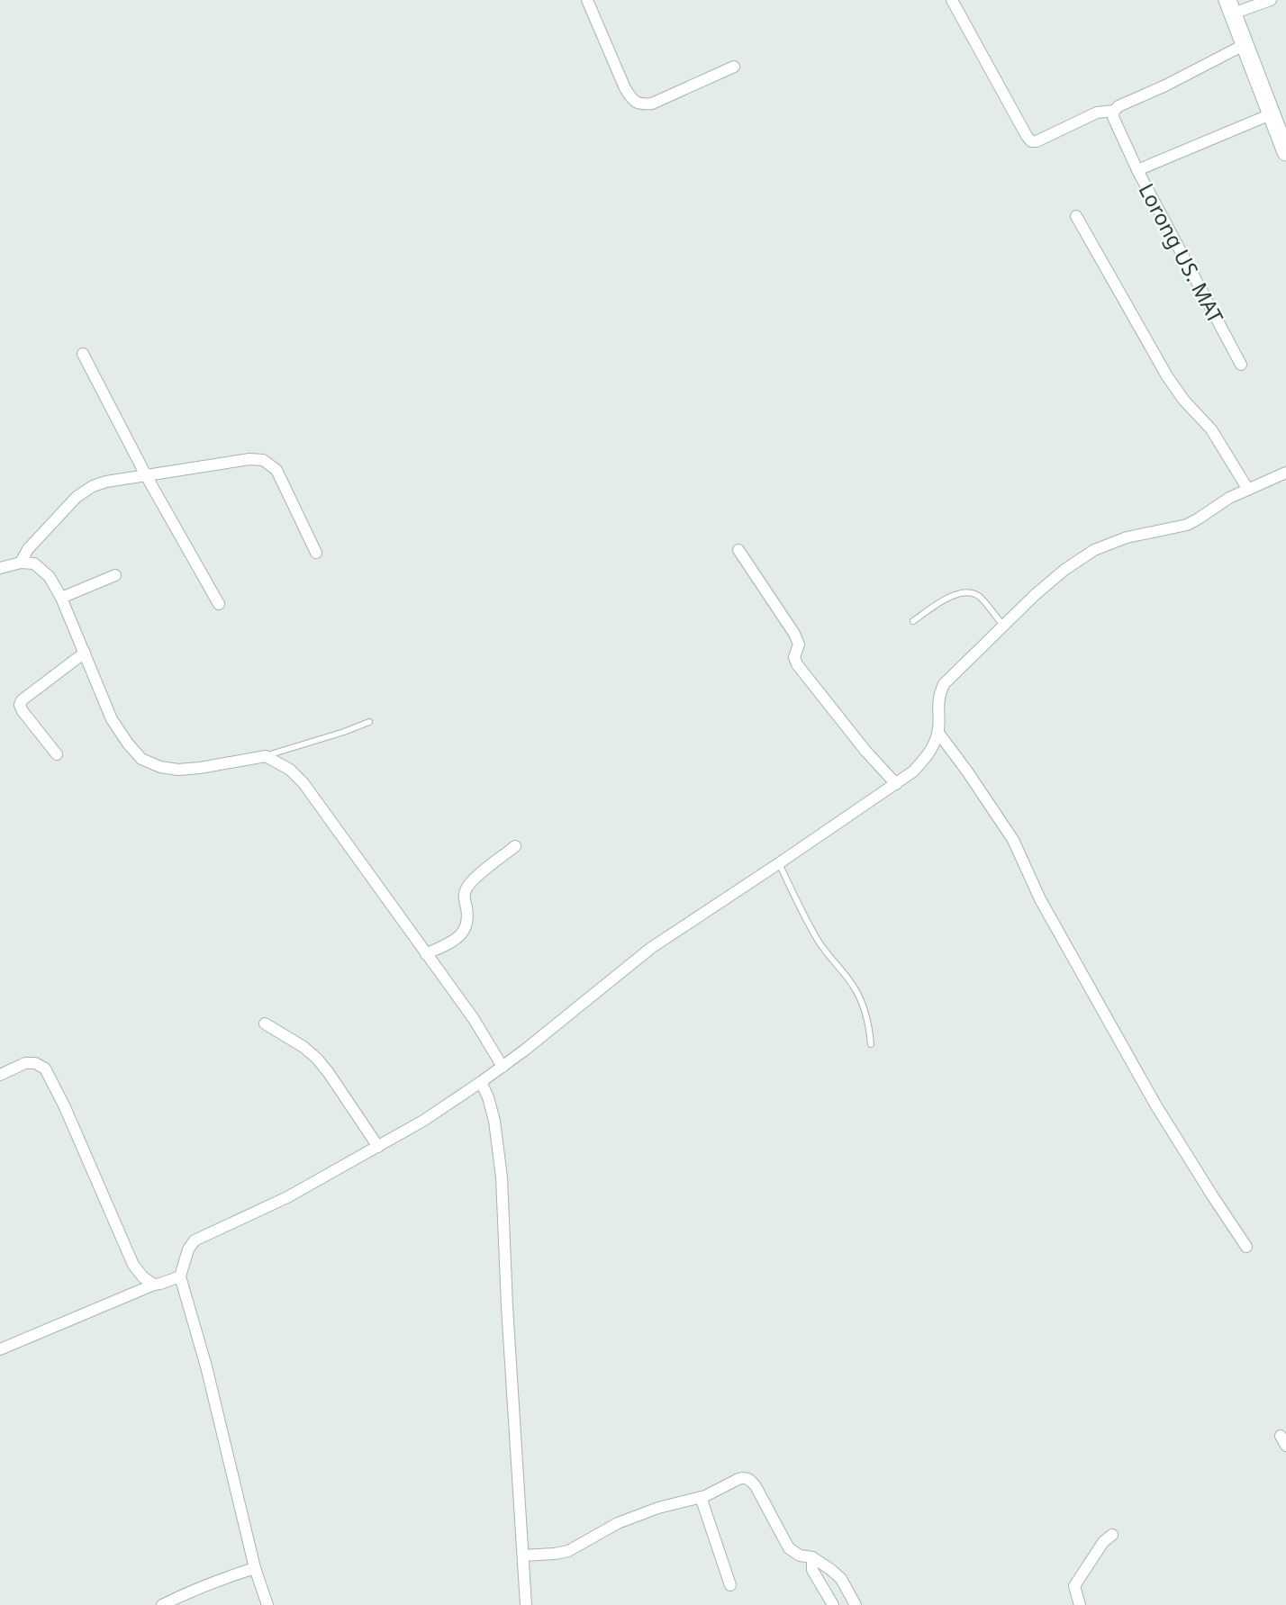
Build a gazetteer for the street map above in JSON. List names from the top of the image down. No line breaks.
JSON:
{"streets":{"street":["Lorong US. MAT"]}}
